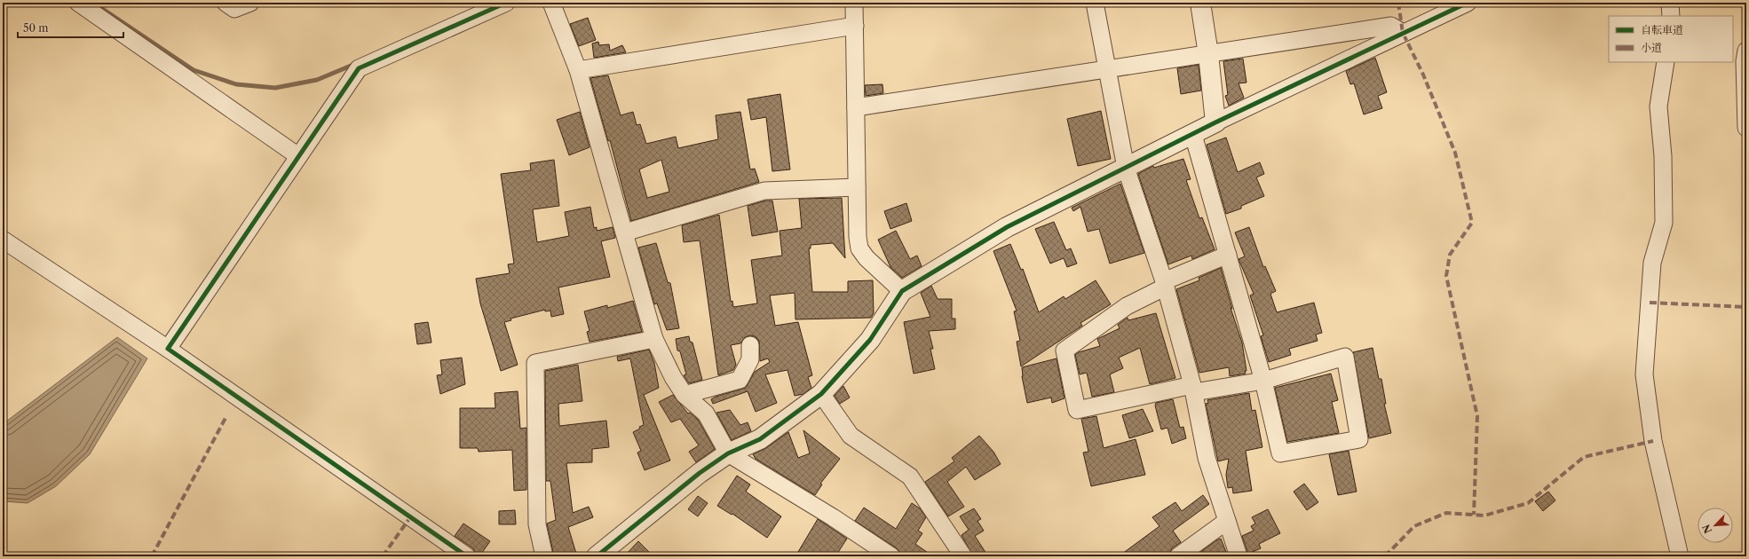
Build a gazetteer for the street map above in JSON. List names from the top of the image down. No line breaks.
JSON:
{"legend":["自転車道","小道"],"scale_bar":"50 m","north":"bottom left"}
